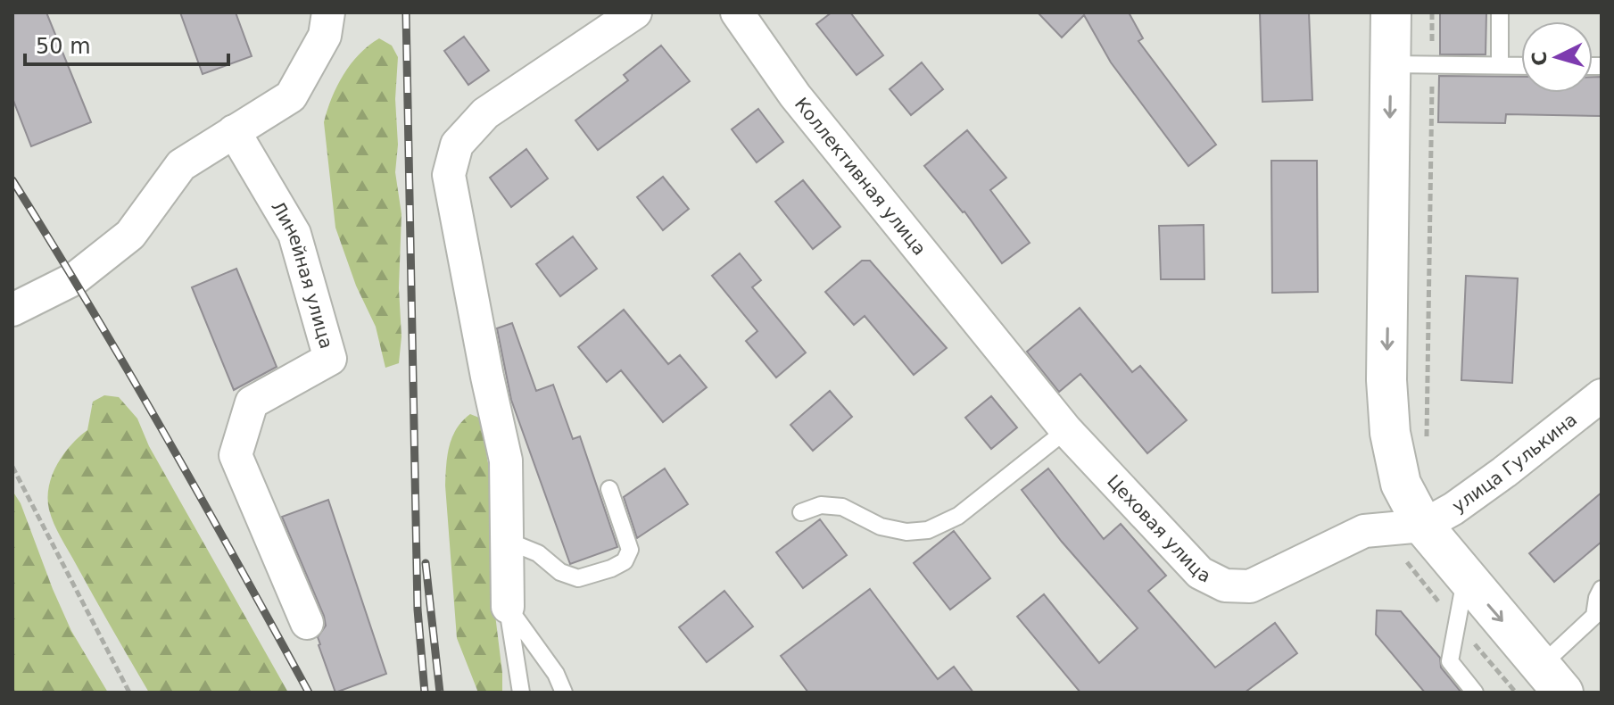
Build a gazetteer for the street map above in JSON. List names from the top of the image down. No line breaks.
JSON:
{"streets":{"street":["Коллективная улица","Линейная улица","улица Гулькина","Цеховая улица"]},"crossings":[["Коллективная улица","Цеховая улица"],["улица Гулькина","Цеховая улица"]],"scale_bar":"50 m","north":"left"}
